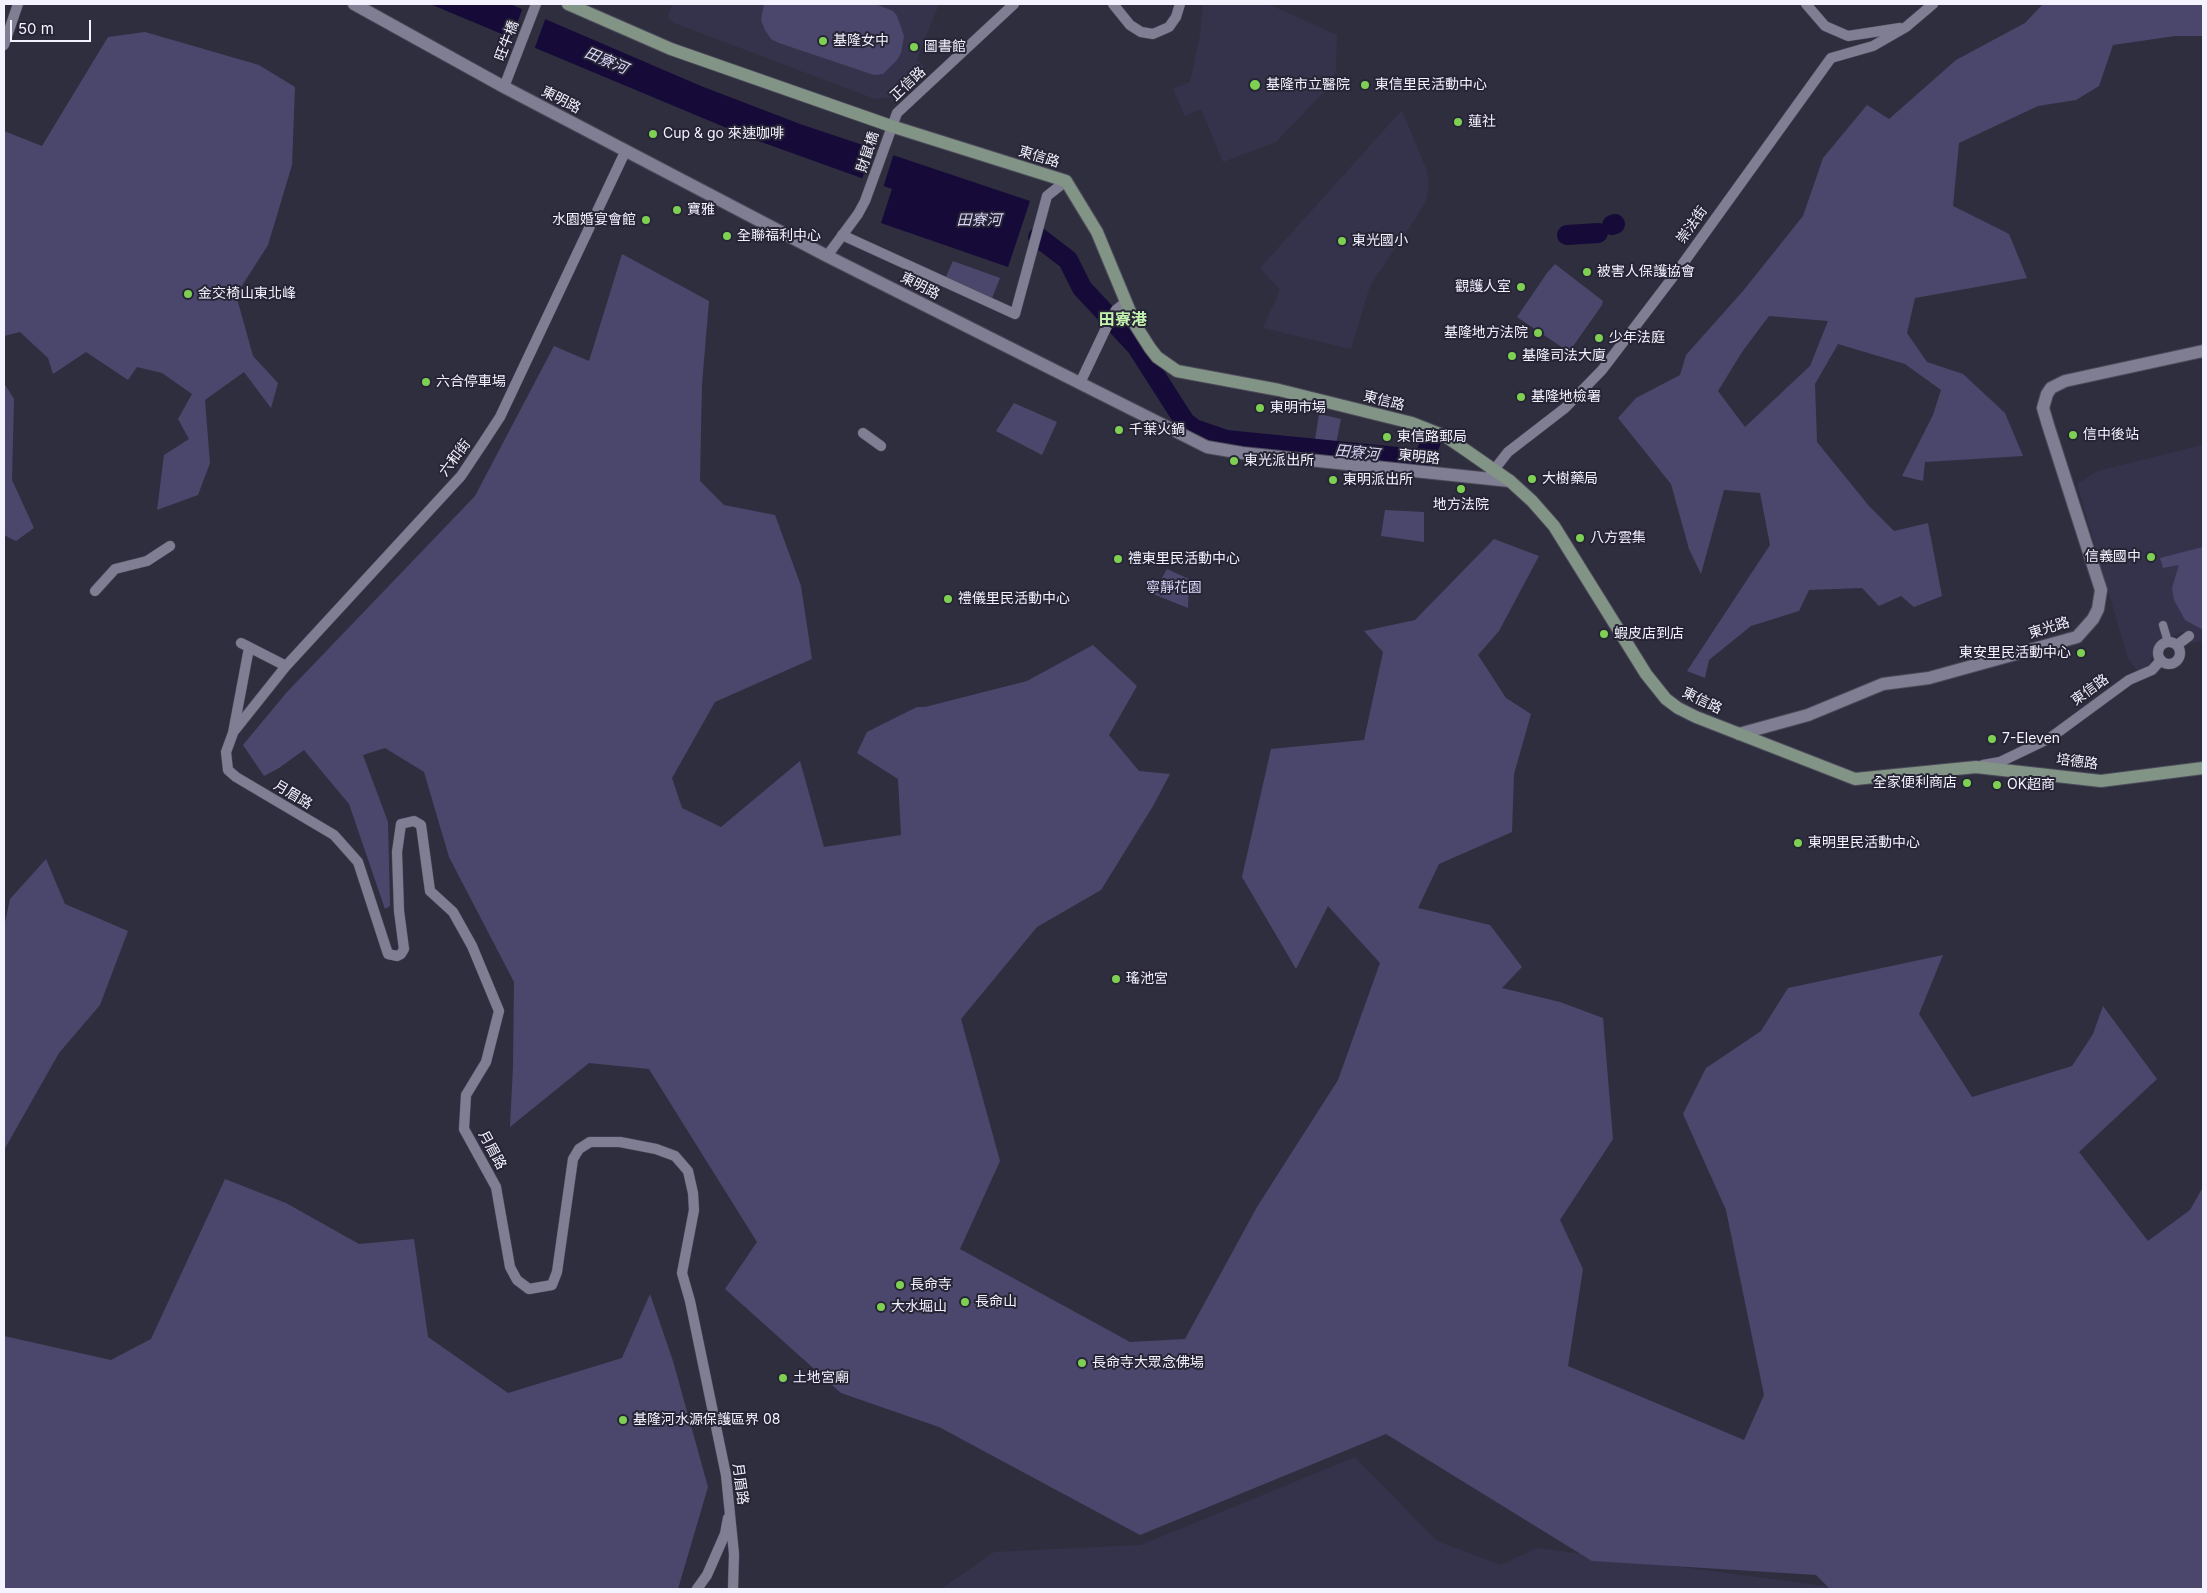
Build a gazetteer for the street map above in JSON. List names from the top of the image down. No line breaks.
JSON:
{"streets":{"main road":["東信路","培德路"],"street":["旺牛橋","正信路","東明路","財鼠橋","崇法街","六和街","東光路","月眉路"]},"crossings":[["旺牛橋","東明路"],["正信路","財鼠橋"],["正信路","東信路"],["東明路","財鼠橋"],["東明路","東信路"],["東明路","崇法街"],["東明路","六和街"],["財鼠橋","東信路"],["東信路","崇法街"],["東信路","東光路"],["東信路","培德路"],["六和街","月眉路"]],"districts":["田寮港"],"water":["田寮河"],"parks":["寧靜花園"],"places":["基隆女中","圖書館","基隆市立醫院","東信里民活動中心","蓮社","Cup & go 來速咖啡","寶雅","水園婚宴會館","全聯福利中心","東光國小","被害人保護協會","觀護人室","金交椅山東北峰","基隆地方法院","少年法庭","基隆司法大廈","六合停車場","基隆地檢署","東明市場","千葉火鍋","信中後站","東信路郵局","東光派出所","大樹藥局","東明派出所","地方法院","八方雲集","信義國中","禮東里民活動中心","禮儀里民活動中心","蝦皮店到店","東安里民活動中心","7-Eleven","全家便利商店","OK超商","東明里民活動中心","瑤池宮","長命寺","長命山","大水堀山","長命寺大眾念佛場","土地宮廟","基隆河水源保護區界 08"],"scale_bar":"50 m"}
